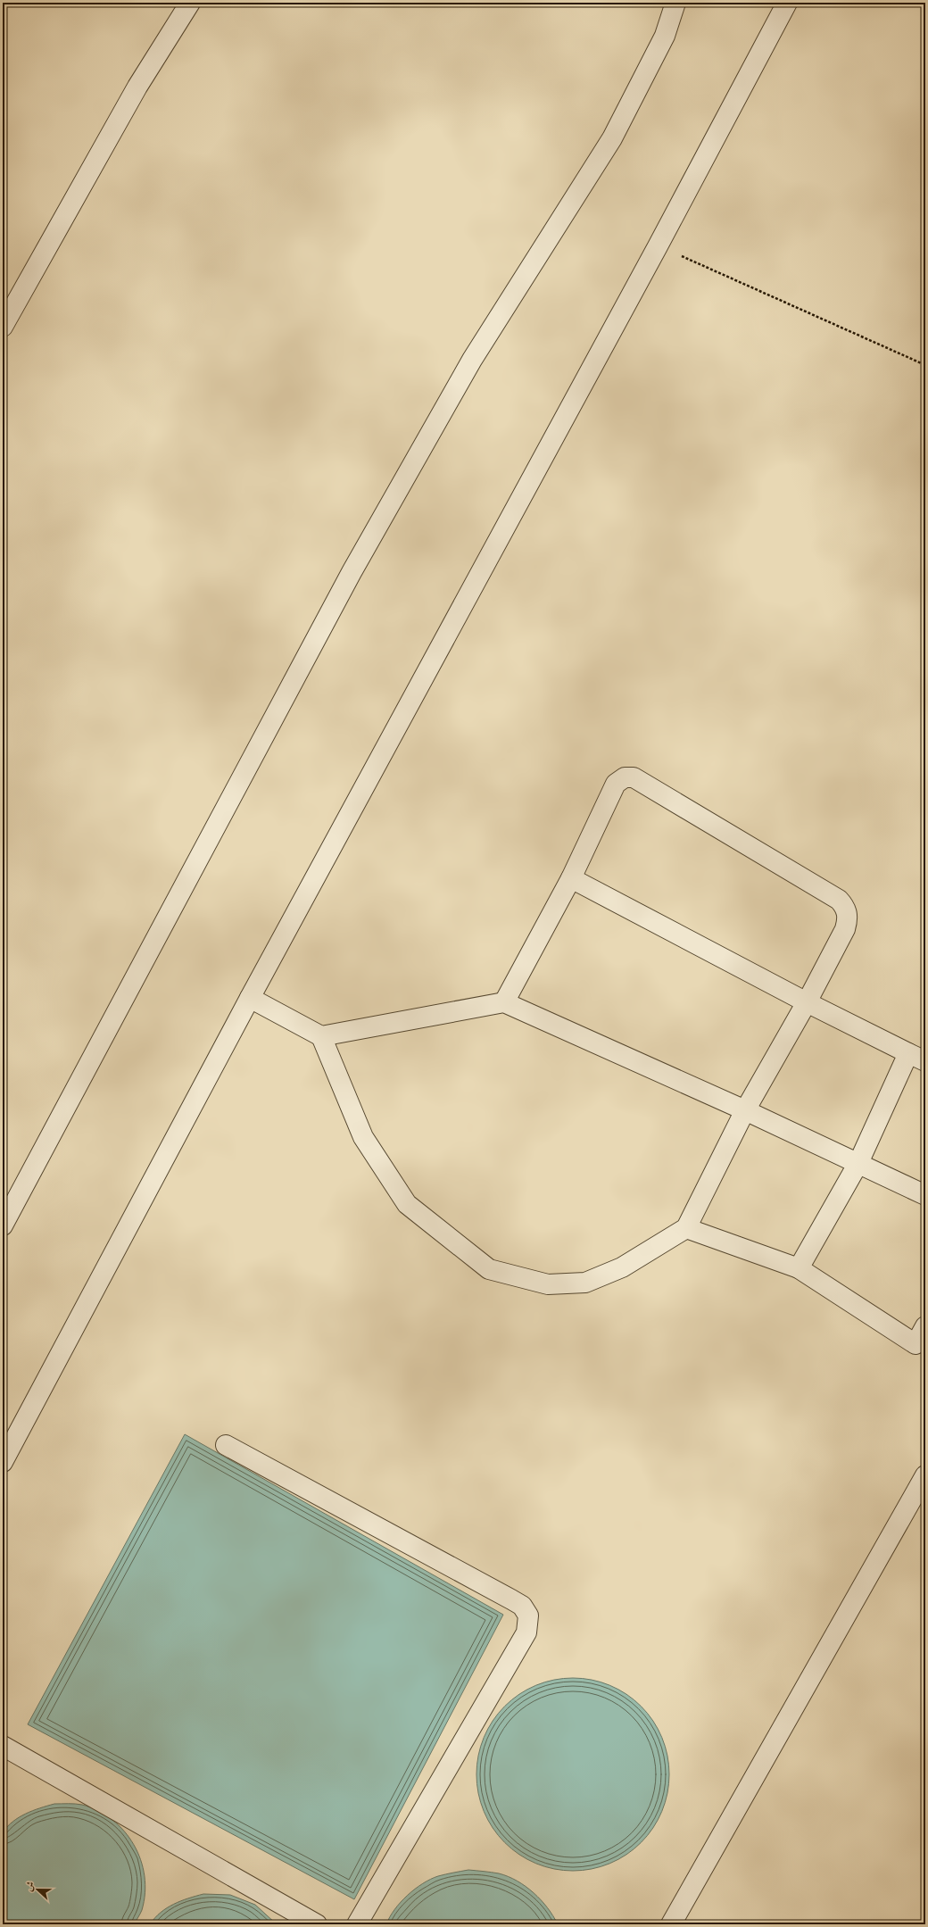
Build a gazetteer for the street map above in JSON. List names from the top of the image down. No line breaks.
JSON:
{"north":"left"}
